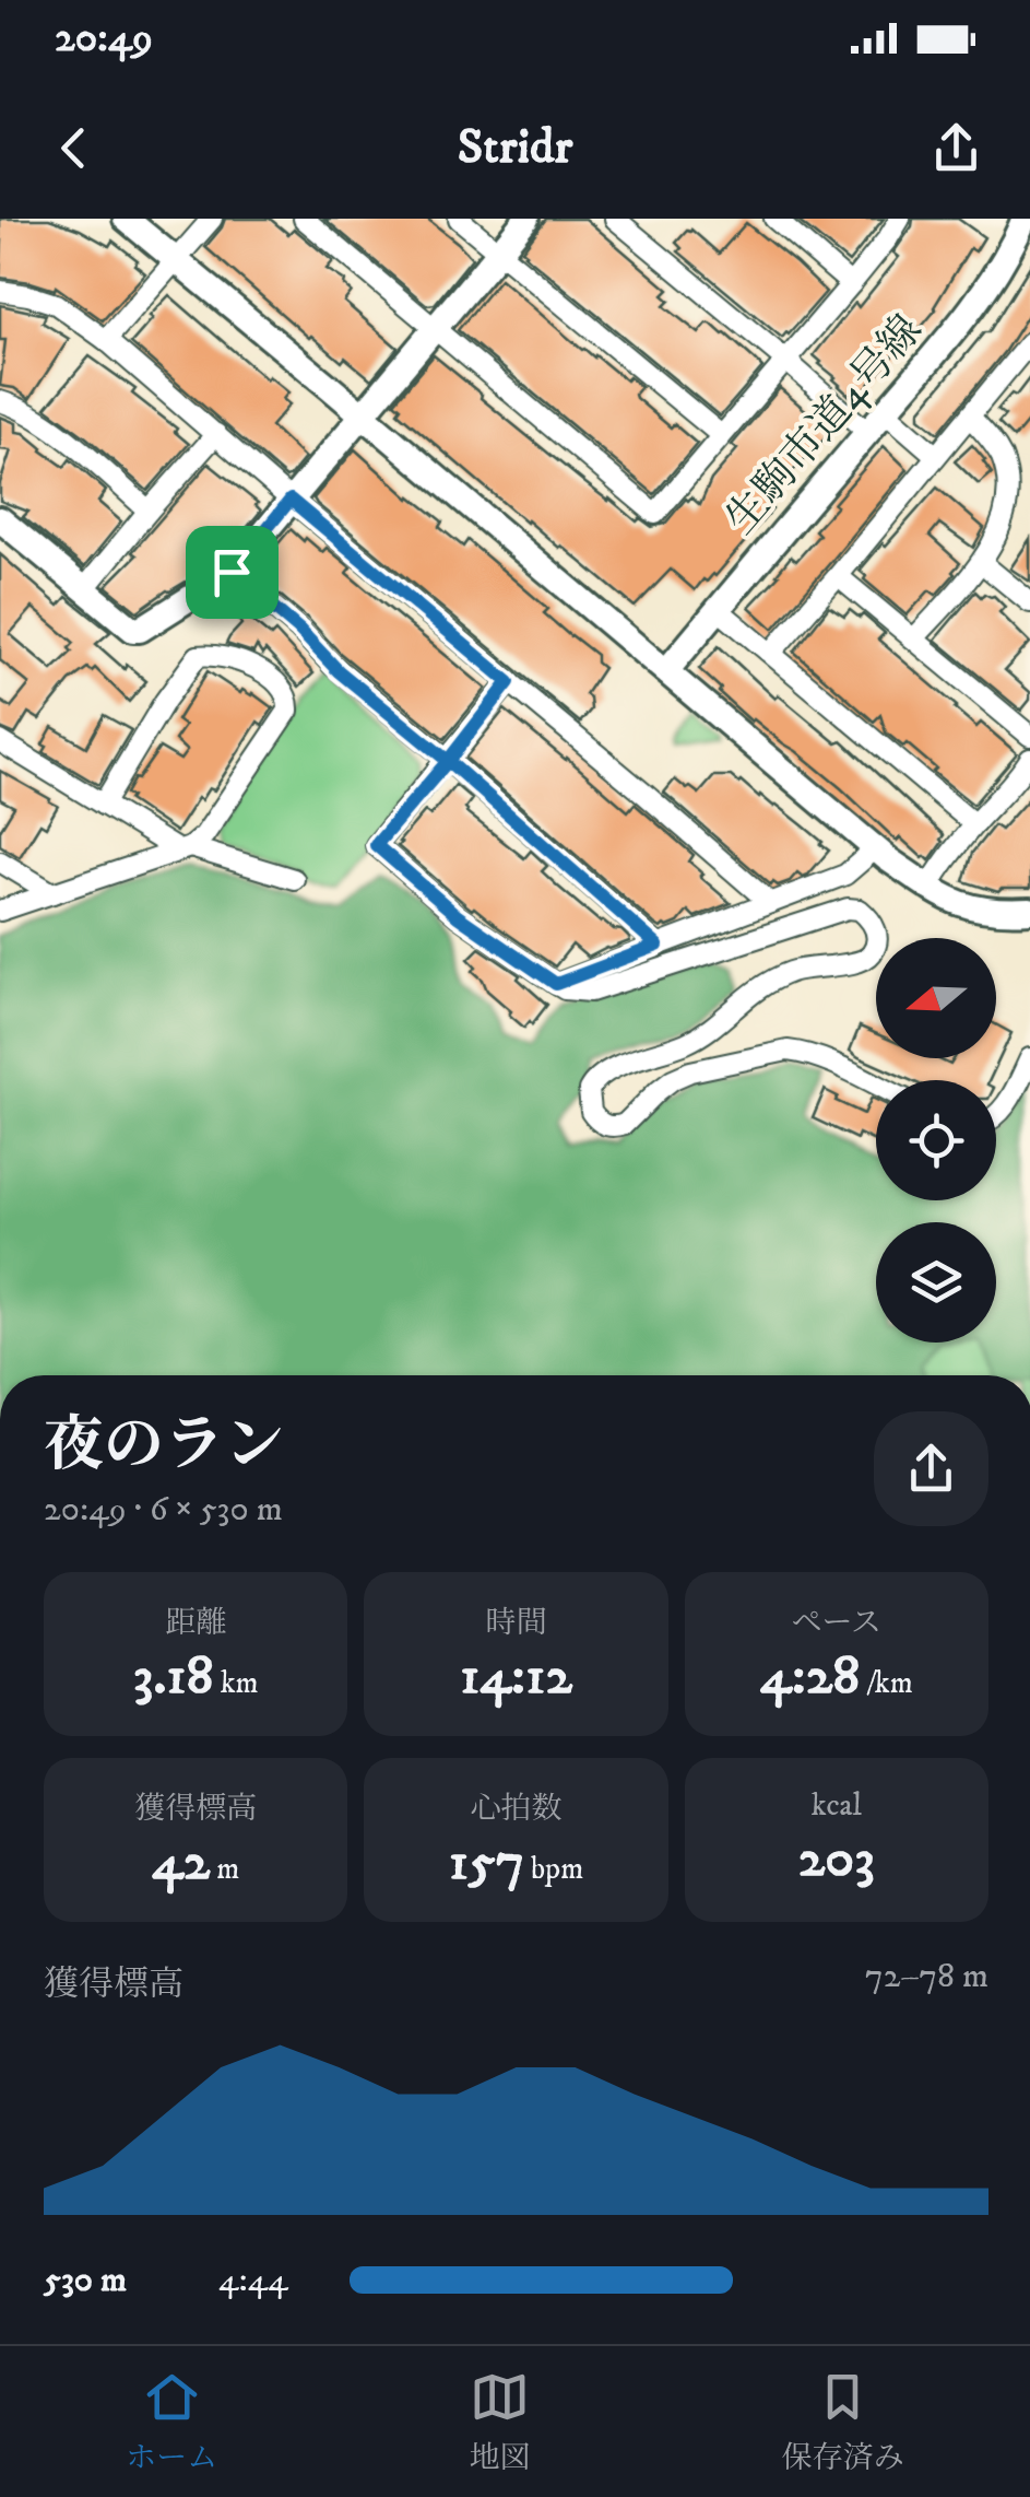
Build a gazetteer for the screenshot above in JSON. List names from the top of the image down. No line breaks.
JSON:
{"streets":{"street":["生駒市道4号線"]},"north":"left","page":{"status":"20:49","header":"Stridr","heading":["夜のラン","20:49 · 6 × 530 m"],"stats":[["距離","3.18 km"],["時間","14:12"],["ペース","4:28 /km"],["獲得標高","42 m"],["心拍数","157 bpm"],["kcal","203"]],"chart":["獲得標高","72–78 m"],"list":[{"name":"530 m","note":"4:44"}],"tabs":["ホーム","地図","保存済み"]}}
